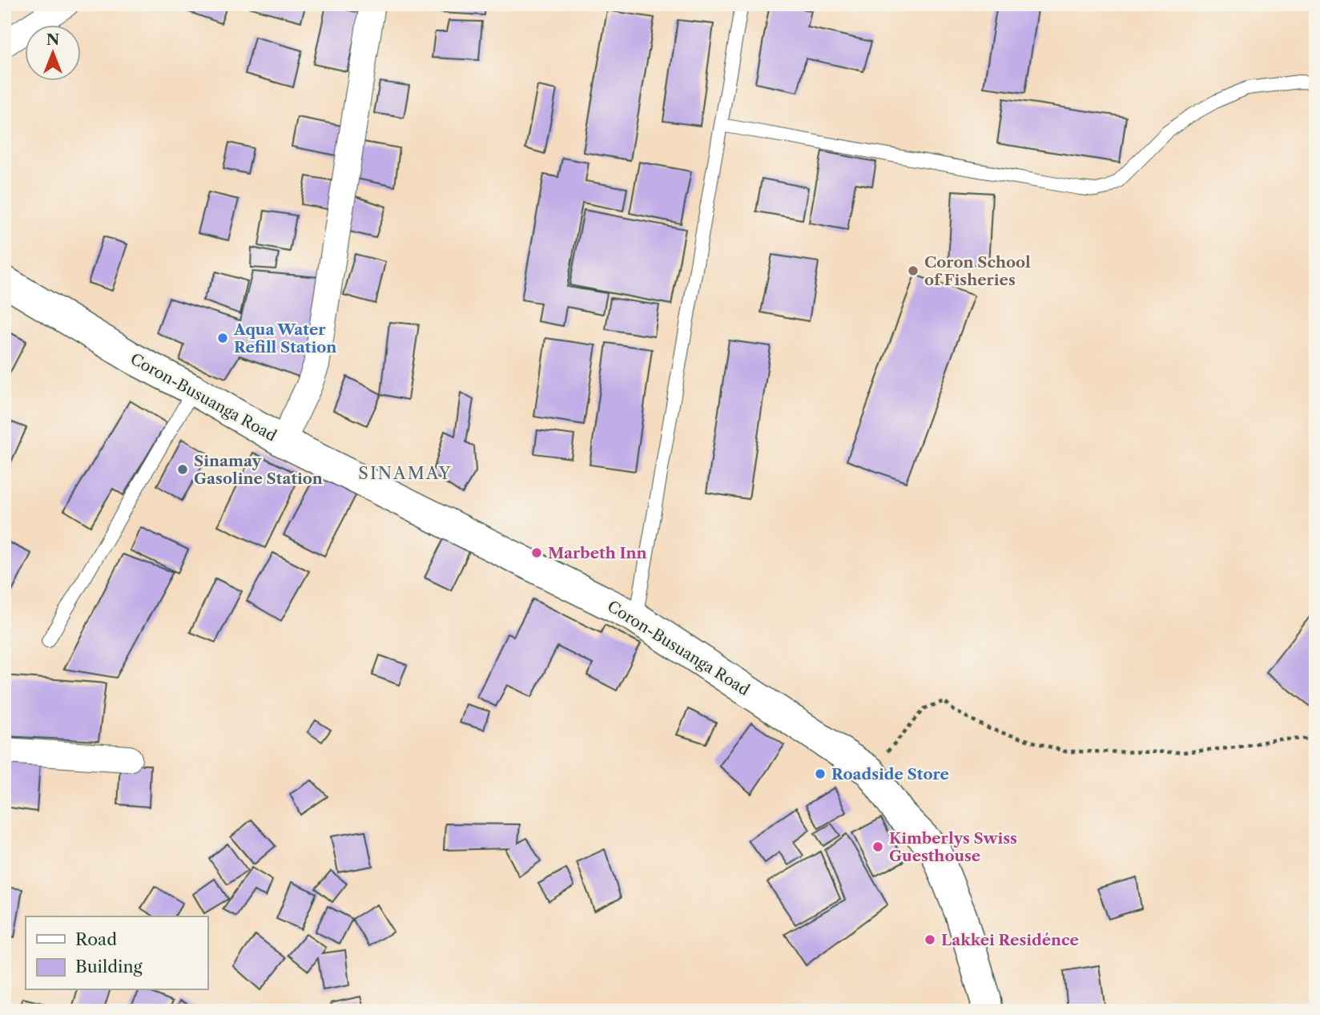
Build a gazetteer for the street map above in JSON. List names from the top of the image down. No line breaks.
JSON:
{"streets":{"main road":["Coron-Busuanga Road"]},"districts":["SINAMAY"],"places":["Coron School of Fisheries","Aqua Water Refill Station","Sinamay Gasoline Station","Marbeth Inn","Roadside Store","Kimberlys Swiss Guesthouse","Lakkei Residénce"],"legend":["Road","Building"],"north":"top"}
